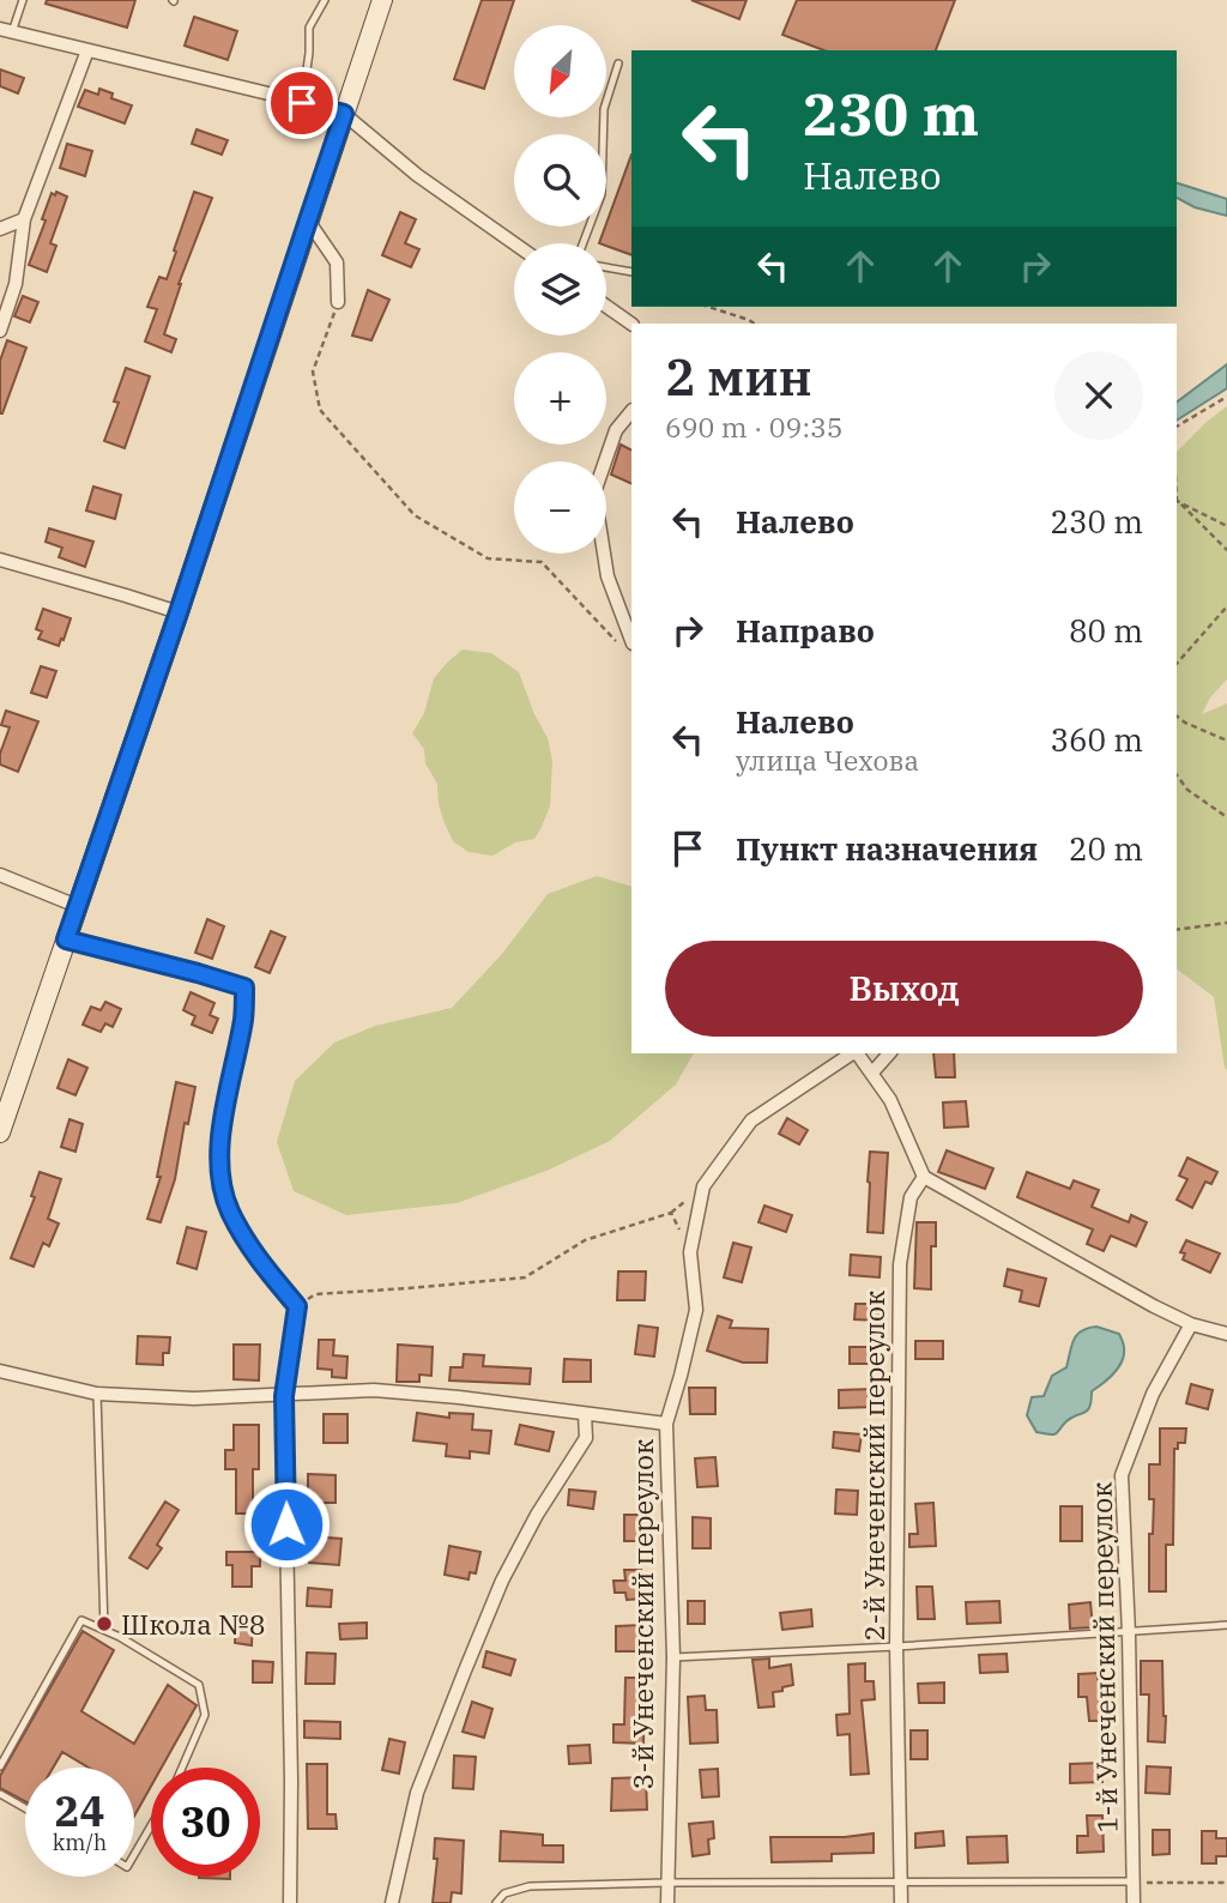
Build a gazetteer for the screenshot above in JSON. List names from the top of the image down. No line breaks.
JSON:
{"streets":{"street":["2-й Унеченский переулок","3-й Унеченский переулок","1-й Унеченский переулок"]},"places":["Школа №8"],"north":"bottom left","page":{"map_buttons":["+","−"],"turn":["230 m","Налево"],"heading":["2 мин","690 m · 09:35"],"list":[{"name":"Налево","value":"230 m"},{"name":"Направо","value":"80 m"},{"name":"Налево","note":"улица Чехова","value":"360 m"},{"name":"Пункт назначения","value":"20 m"}],"buttons":"Выход","speed":"24 km/h","limit":"30"}}
